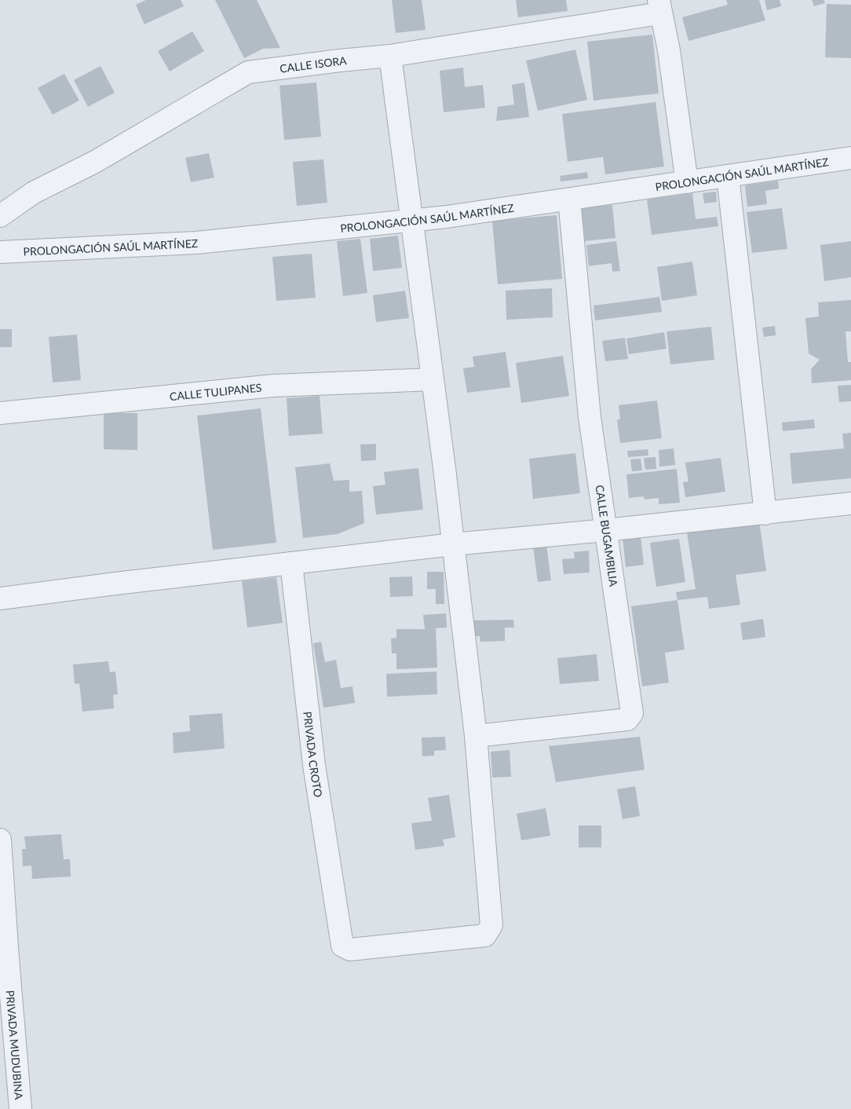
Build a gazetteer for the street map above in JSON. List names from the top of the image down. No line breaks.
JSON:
{"streets":{"street":["CALLE ISORA","PROLONGACIÓN SAÚL MARTÍNEZ","CALLE TULIPANES","CALLE BUGAMBILIA","PRIVADA CROTO","PRIVADA MUDUBINA"]},"crossings":[["PROLONGACIÓN SAÚL MARTÍNEZ","CALLE BUGAMBILIA"],["CALLE BUGAMBILIA","PRIVADA CROTO"]]}
